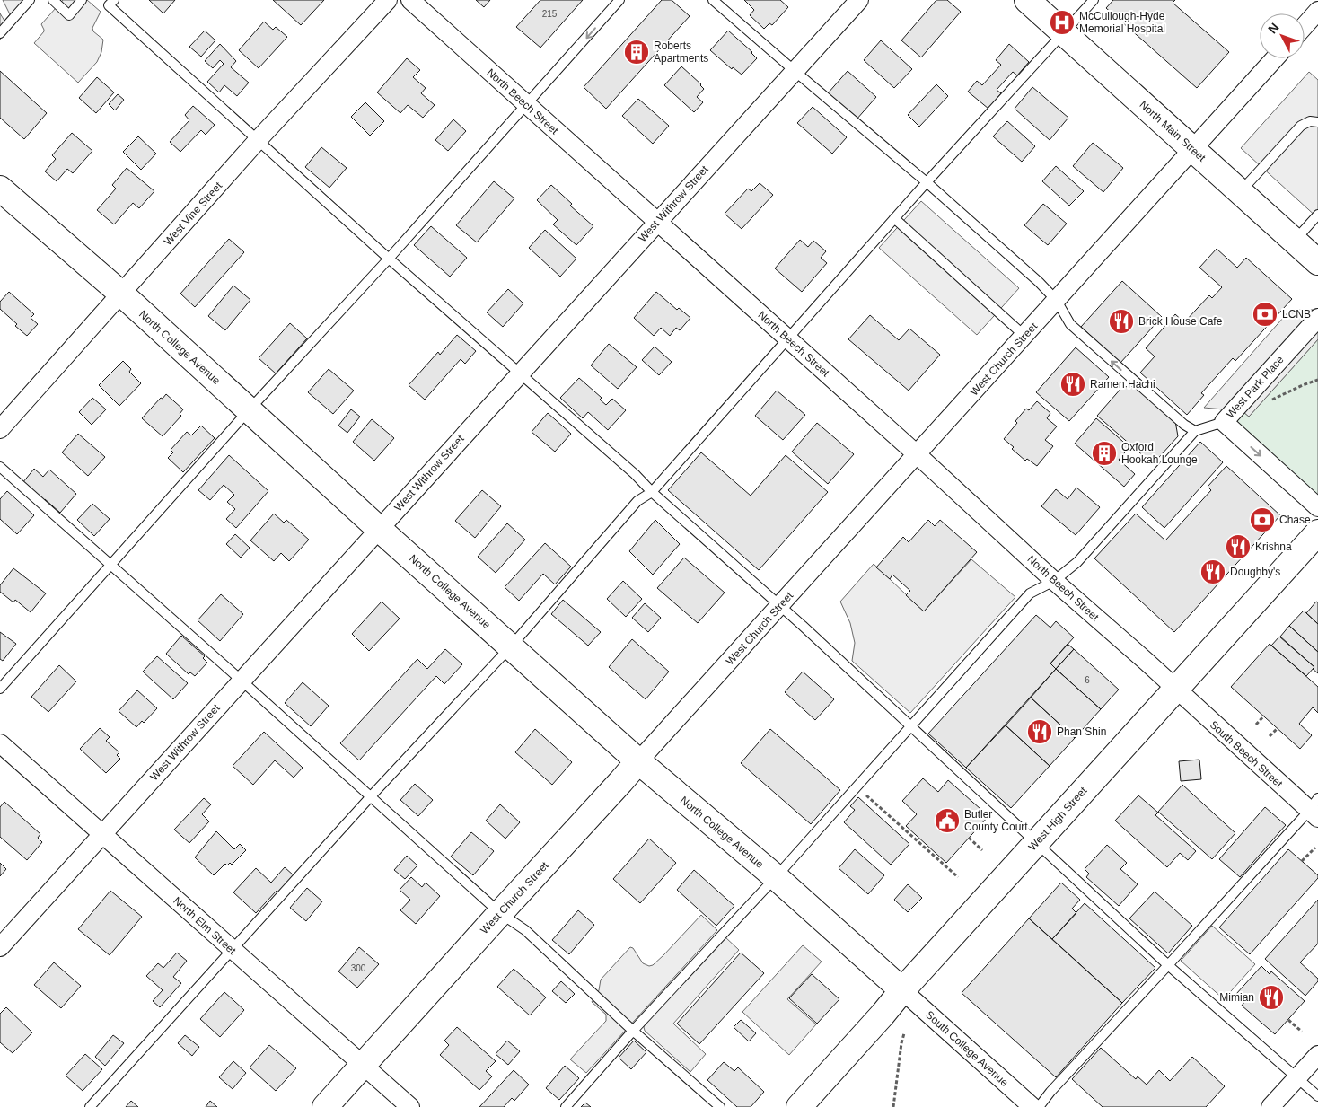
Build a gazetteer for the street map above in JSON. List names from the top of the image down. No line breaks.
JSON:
{"streets":{"main road":["North Main Street","North College Avenue","West Church Street","West High Street"],"street":["North Beech Street","West Withrow Street","West Vine Street","West Park Place","South Beech Street","North Elm Street","South College Avenue"]},"crossings":[["North Beech Street","West Withrow Street"],["North Beech Street","West Church Street"],["North Beech Street","South Beech Street"],["North Beech Street","West High Street"],["North Main Street","West Church Street"],["West Withrow Street","North College Avenue"],["West Withrow Street","North Elm Street"],["West Vine Street","North College Avenue"],["North College Avenue","West Church Street"],["North College Avenue","West High Street"],["North College Avenue","South College Avenue"],["West Church Street","North Elm Street"],["South Beech Street","West High Street"],["West High Street","South College Avenue"]],"one_way":["West Park Place"],"places":{"hospital":["McCullough-Hyde Memorial Hospital"],"building":["Roberts Apartments","Oxford Hookah Lounge"],"bank":["LCNB","Chase"],"restaurant":["Brick House Cafe","Ramen Hachi","Krishna","Doughby's","Phan Shin","Mimian"],"public building":["Butler County Court"]},"house_numbers":["215","6","300"],"north":"top left"}
